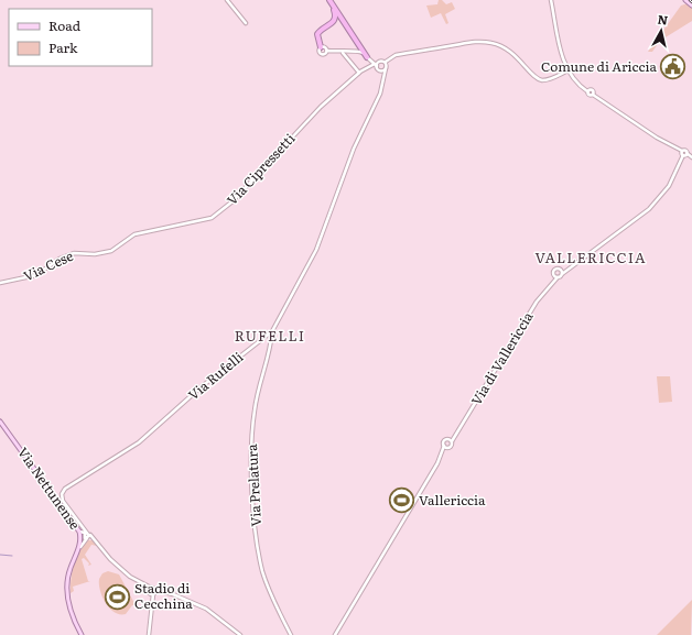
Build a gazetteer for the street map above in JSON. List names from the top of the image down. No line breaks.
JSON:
{"streets":{"main road":["Via Nettunense"],"street":["Via Cipressetti","Via Cese","Via di Vallericcia","Via Rufelli","Via Prelatura"]},"crossings":[["Via Cipressetti","Via Cese"],["Via Rufelli","Via Prelatura"],["Via Rufelli","Via Nettunense"]],"districts":["VALLERICCIA","RUFELLI"],"places":{"public building":["Comune di Ariccia"],"sports":["Vallericcia","Stadio di Cecchina"]},"legend":["Road","Park"],"north":"top"}
